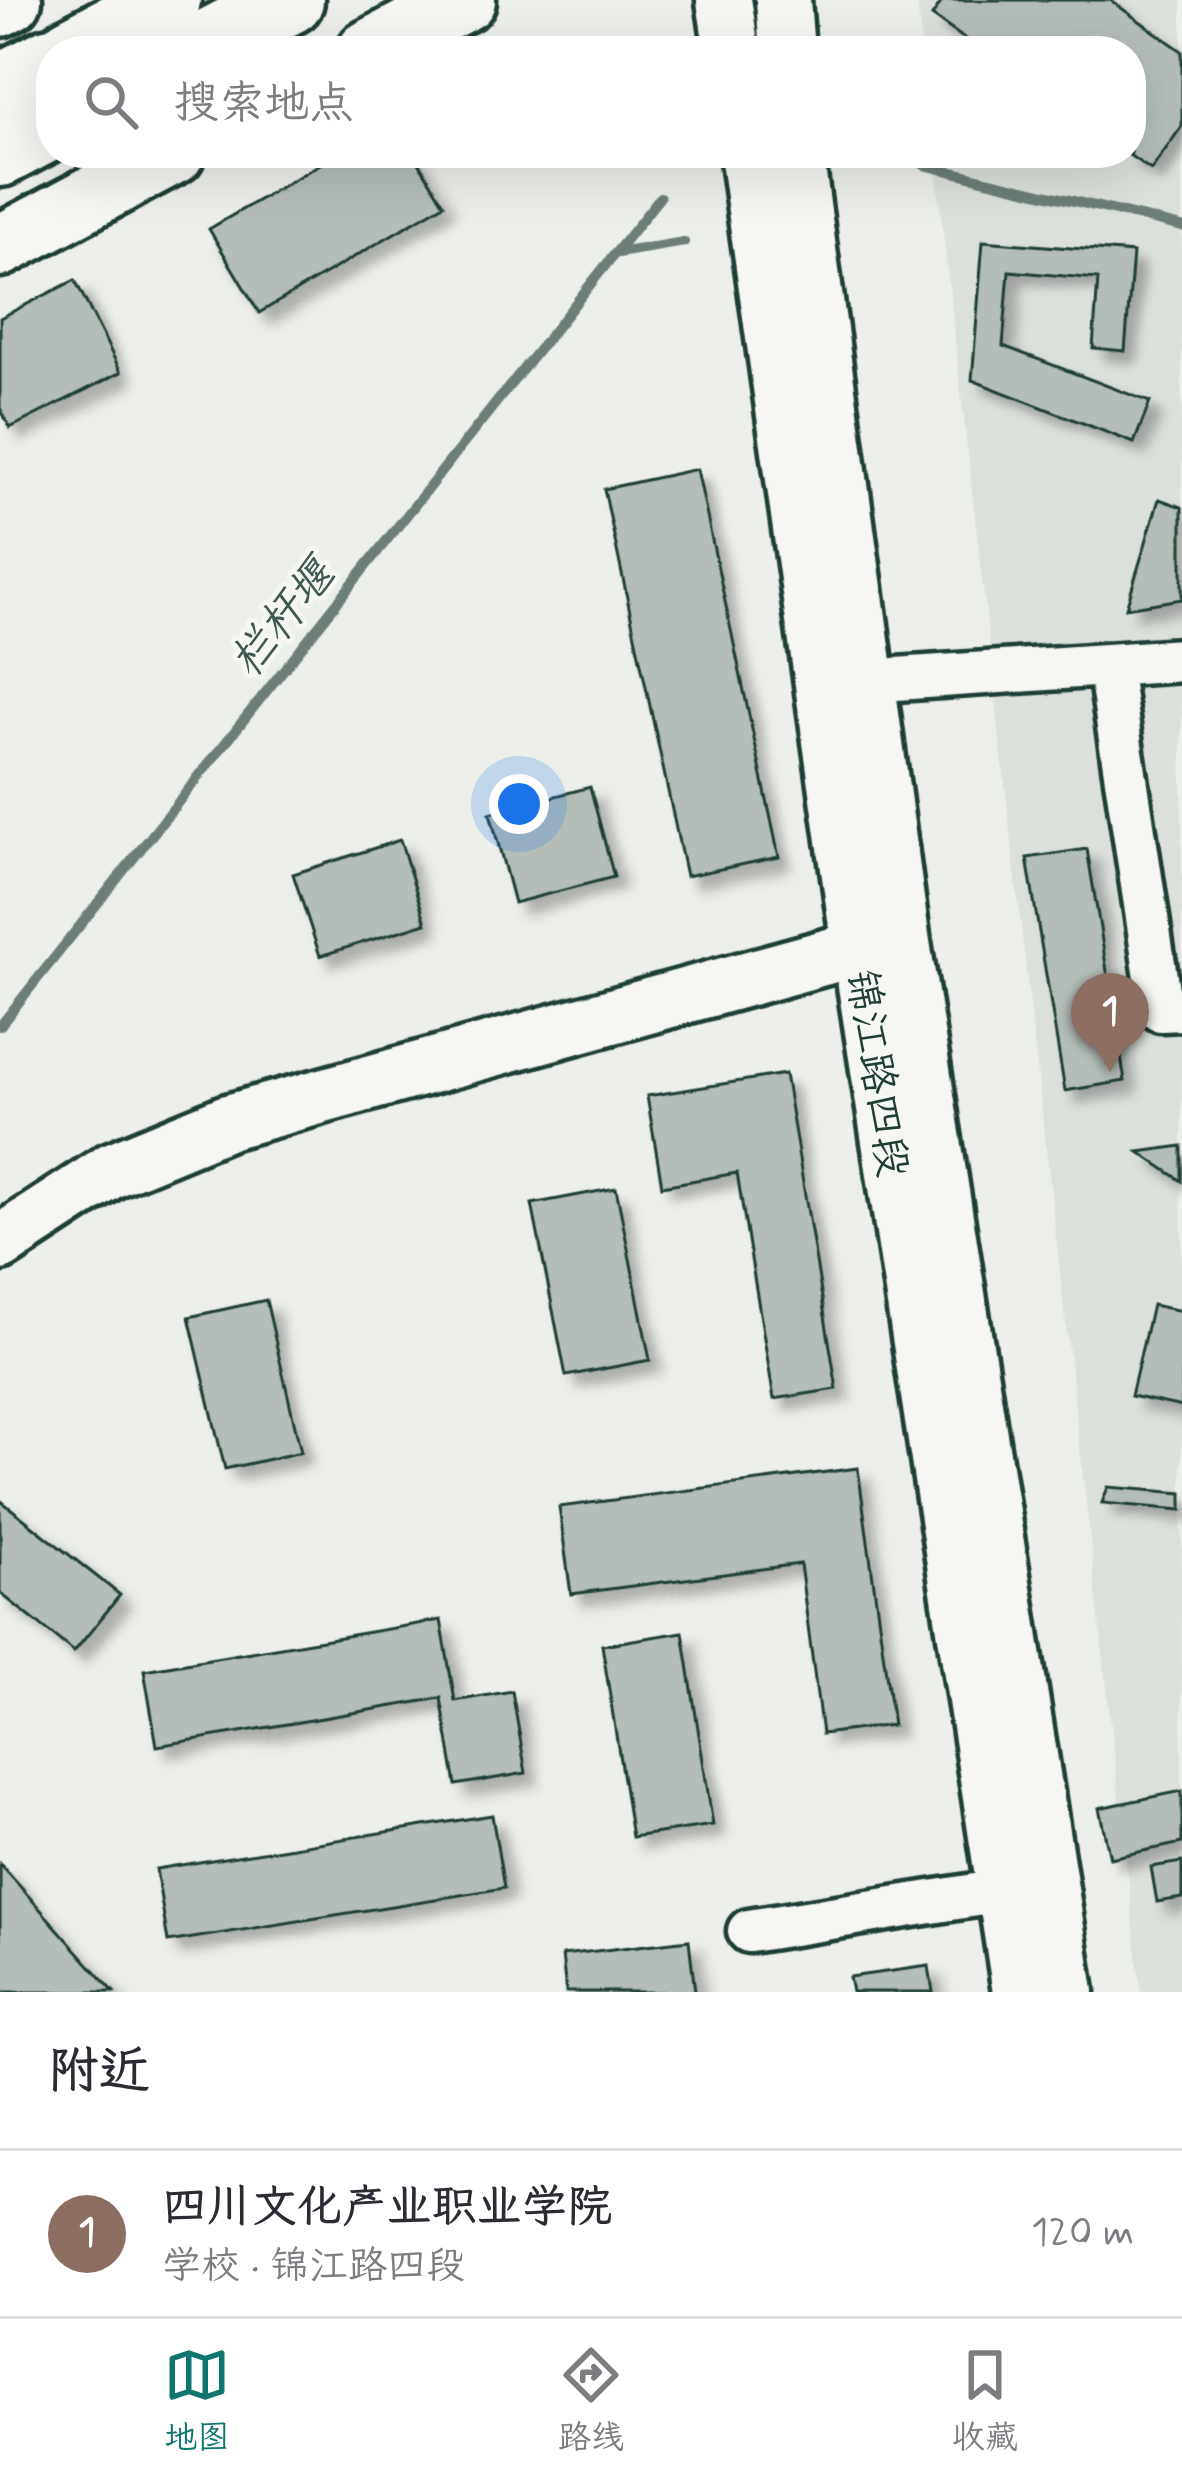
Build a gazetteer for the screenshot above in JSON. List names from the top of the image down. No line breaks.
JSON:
{"streets":{"street":["锦江路四段"]},"water":["栏杆堰"],"page":{"search":"搜索地点","pins":"1","heading":"附近","list":[{"mark":"1","name":"四川文化产业职业学院","note":"学校 · 锦江路四段","value":"120 m"}],"nav":["地图","路线","收藏"]}}
